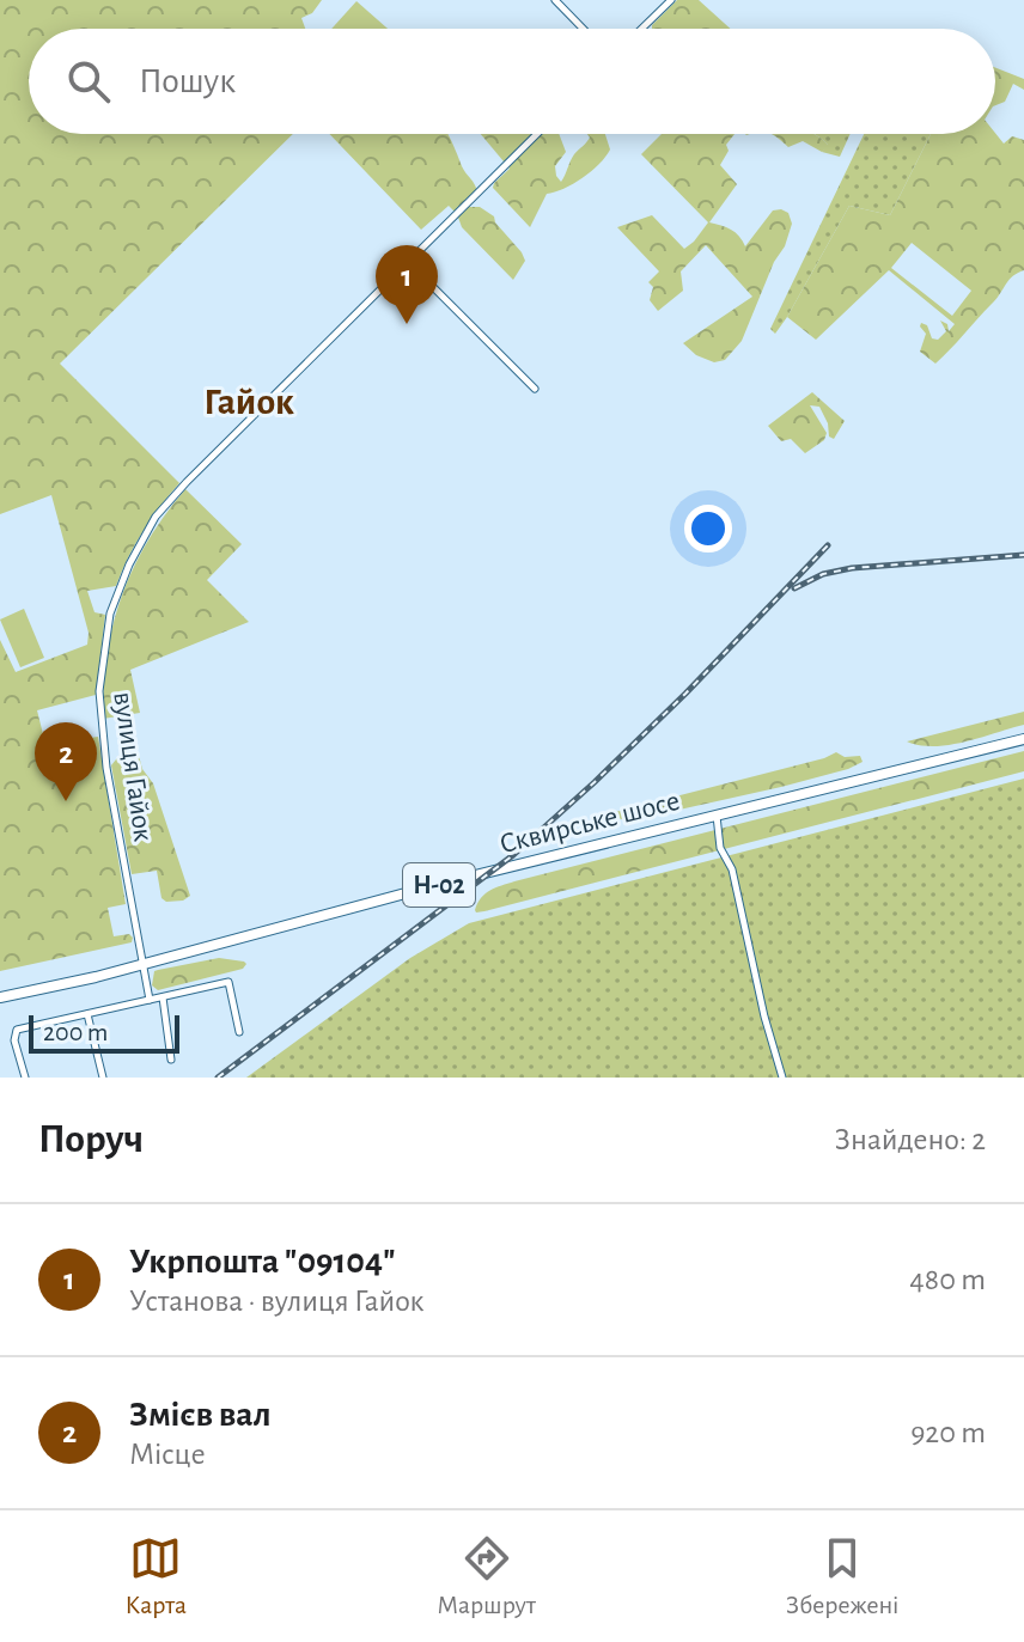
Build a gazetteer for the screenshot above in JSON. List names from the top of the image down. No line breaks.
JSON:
{"streets":{"main road":["Сквирське шосе","Н-02"],"street":["вулиця Гайок"]},"crossings":[["вулиця Гайок","Сквирське шосе"]],"districts":["Гайок"],"scale_bar":"200 m","page":{"search":"Пошук","pins":["1","2"],"scale":"200 m","heading":["Поруч","Знайдено: 2"],"list":[{"mark":"1","name":"Укрпошта \"09104\"","note":"Установа · вулиця Гайок","value":"480 m"},{"mark":"2","name":"Змієв вал","note":"Місце","value":"920 m"}],"nav":["Карта","Маршрут","Збережені"]}}
